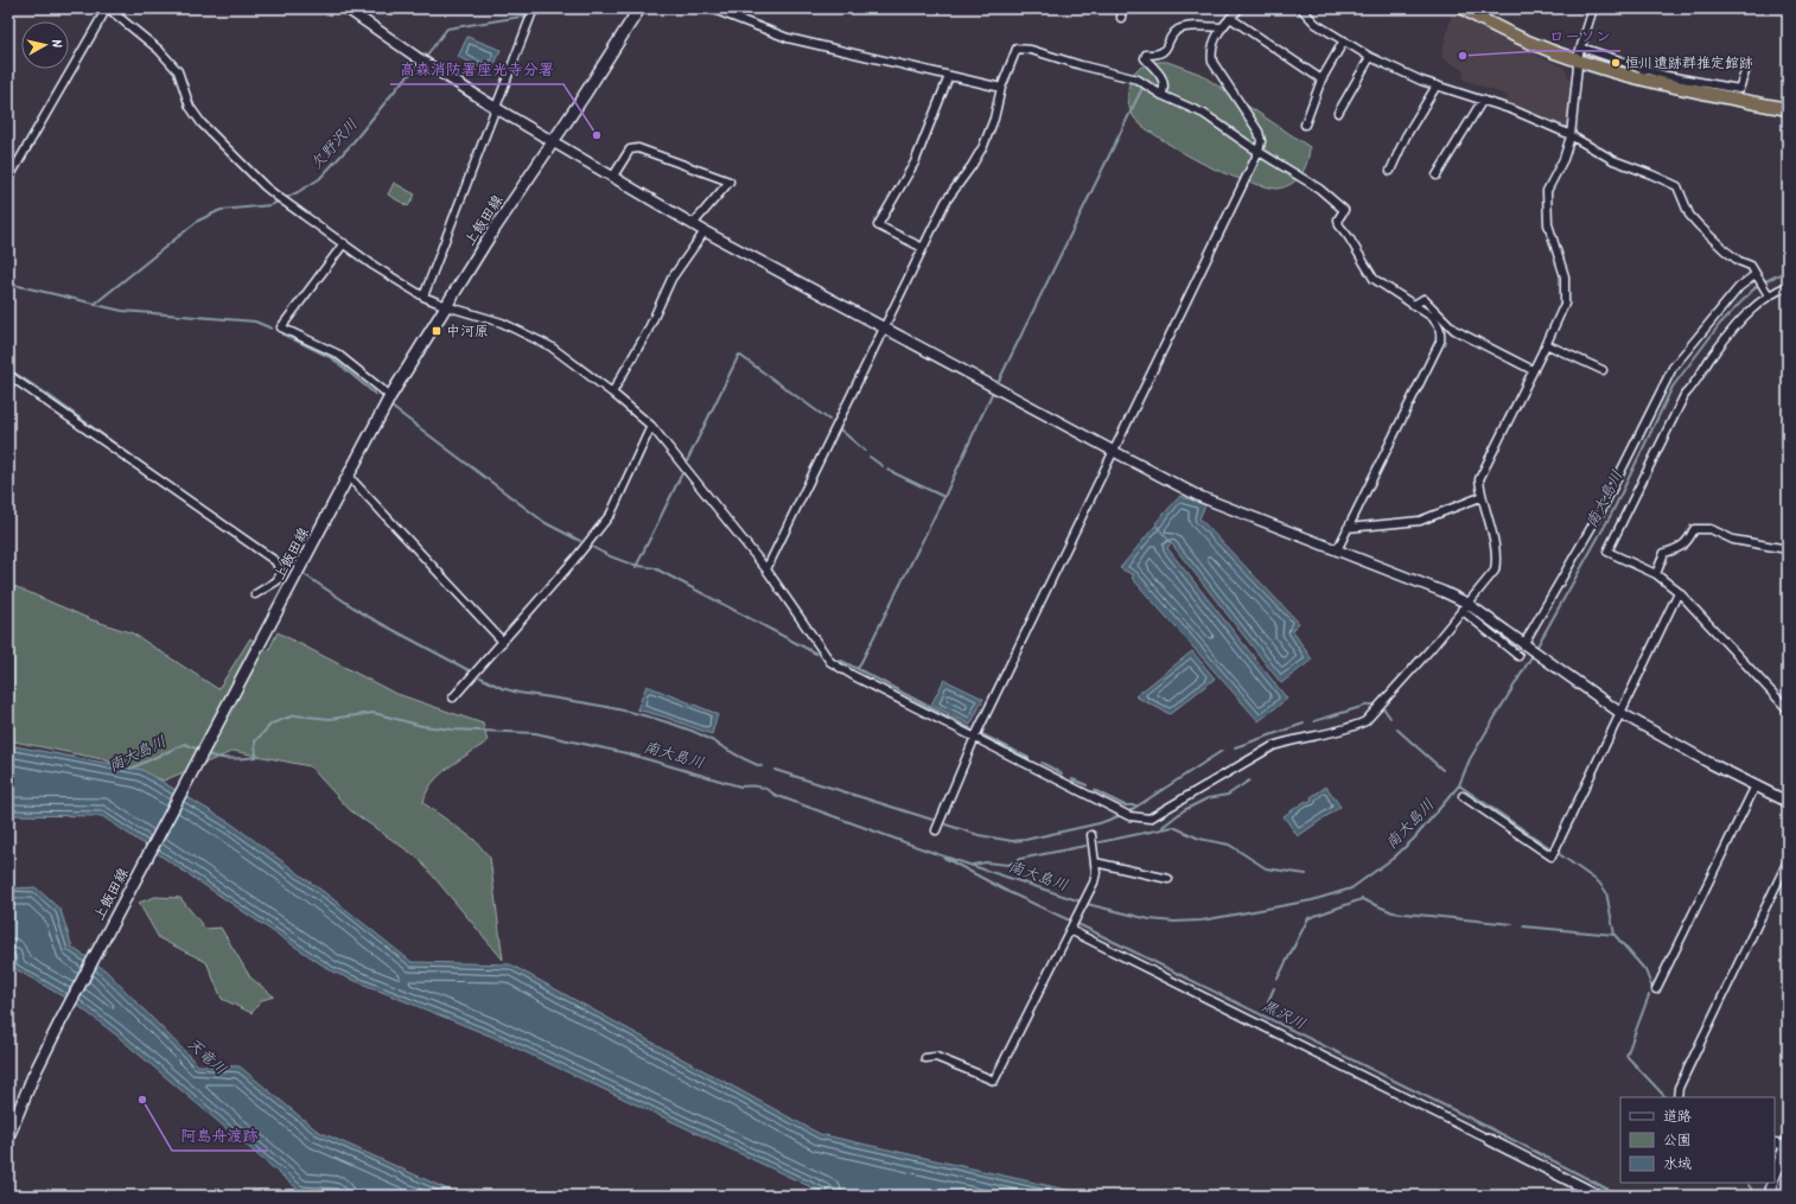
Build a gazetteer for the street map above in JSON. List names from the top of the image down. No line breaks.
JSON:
{"streets":{"main road":["上飯田線"]},"water":["欠野沢川","南大島川","黒沢川","天竜川"],"places":{"other":["ローソン","恒川遺跡群推定館跡","高森消防署座光寺分署","阿島舟渡跡"],"transit":["中河原"]},"legend":["道路","公園","水域"],"north":"right"}
